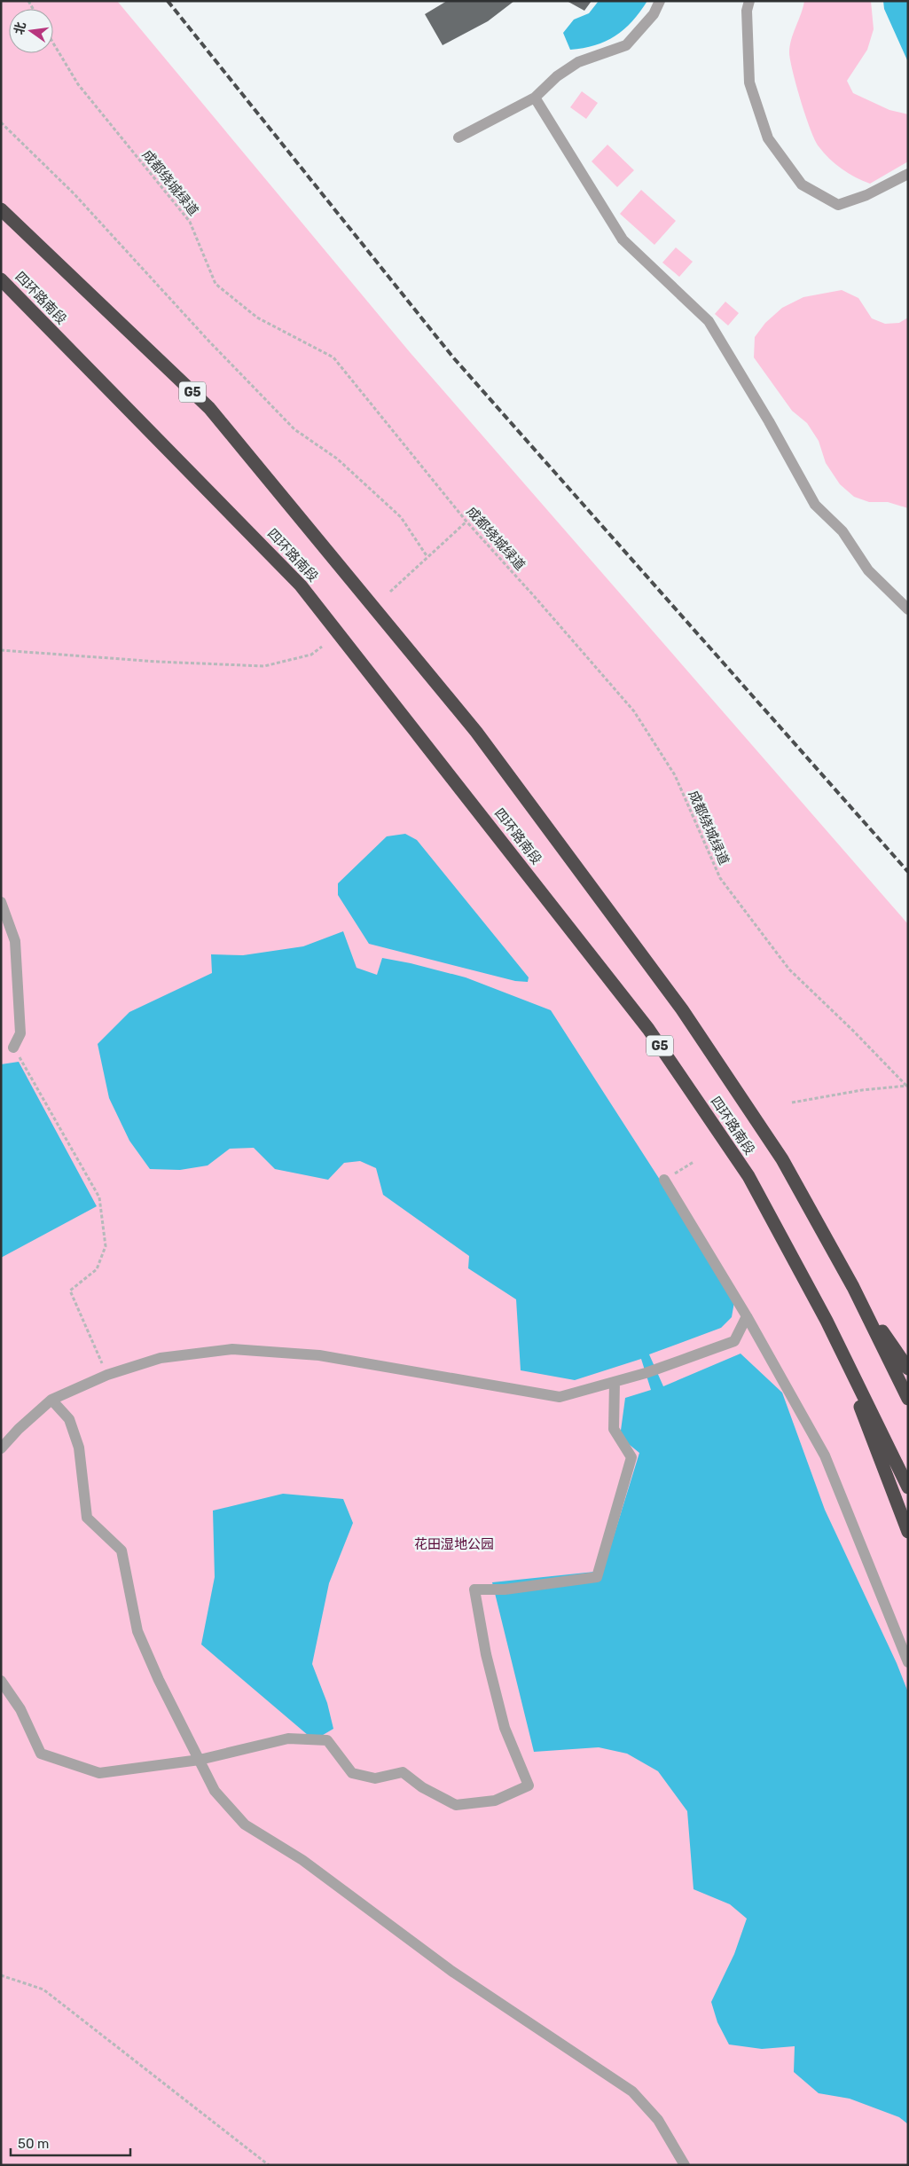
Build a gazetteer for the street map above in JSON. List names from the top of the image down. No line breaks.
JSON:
{"streets":{"highway":["四环路南段","G5"],"path":["成都绕城绿道"]},"parks":["花田湿地公园"],"scale_bar":"50 m","north":"left"}
